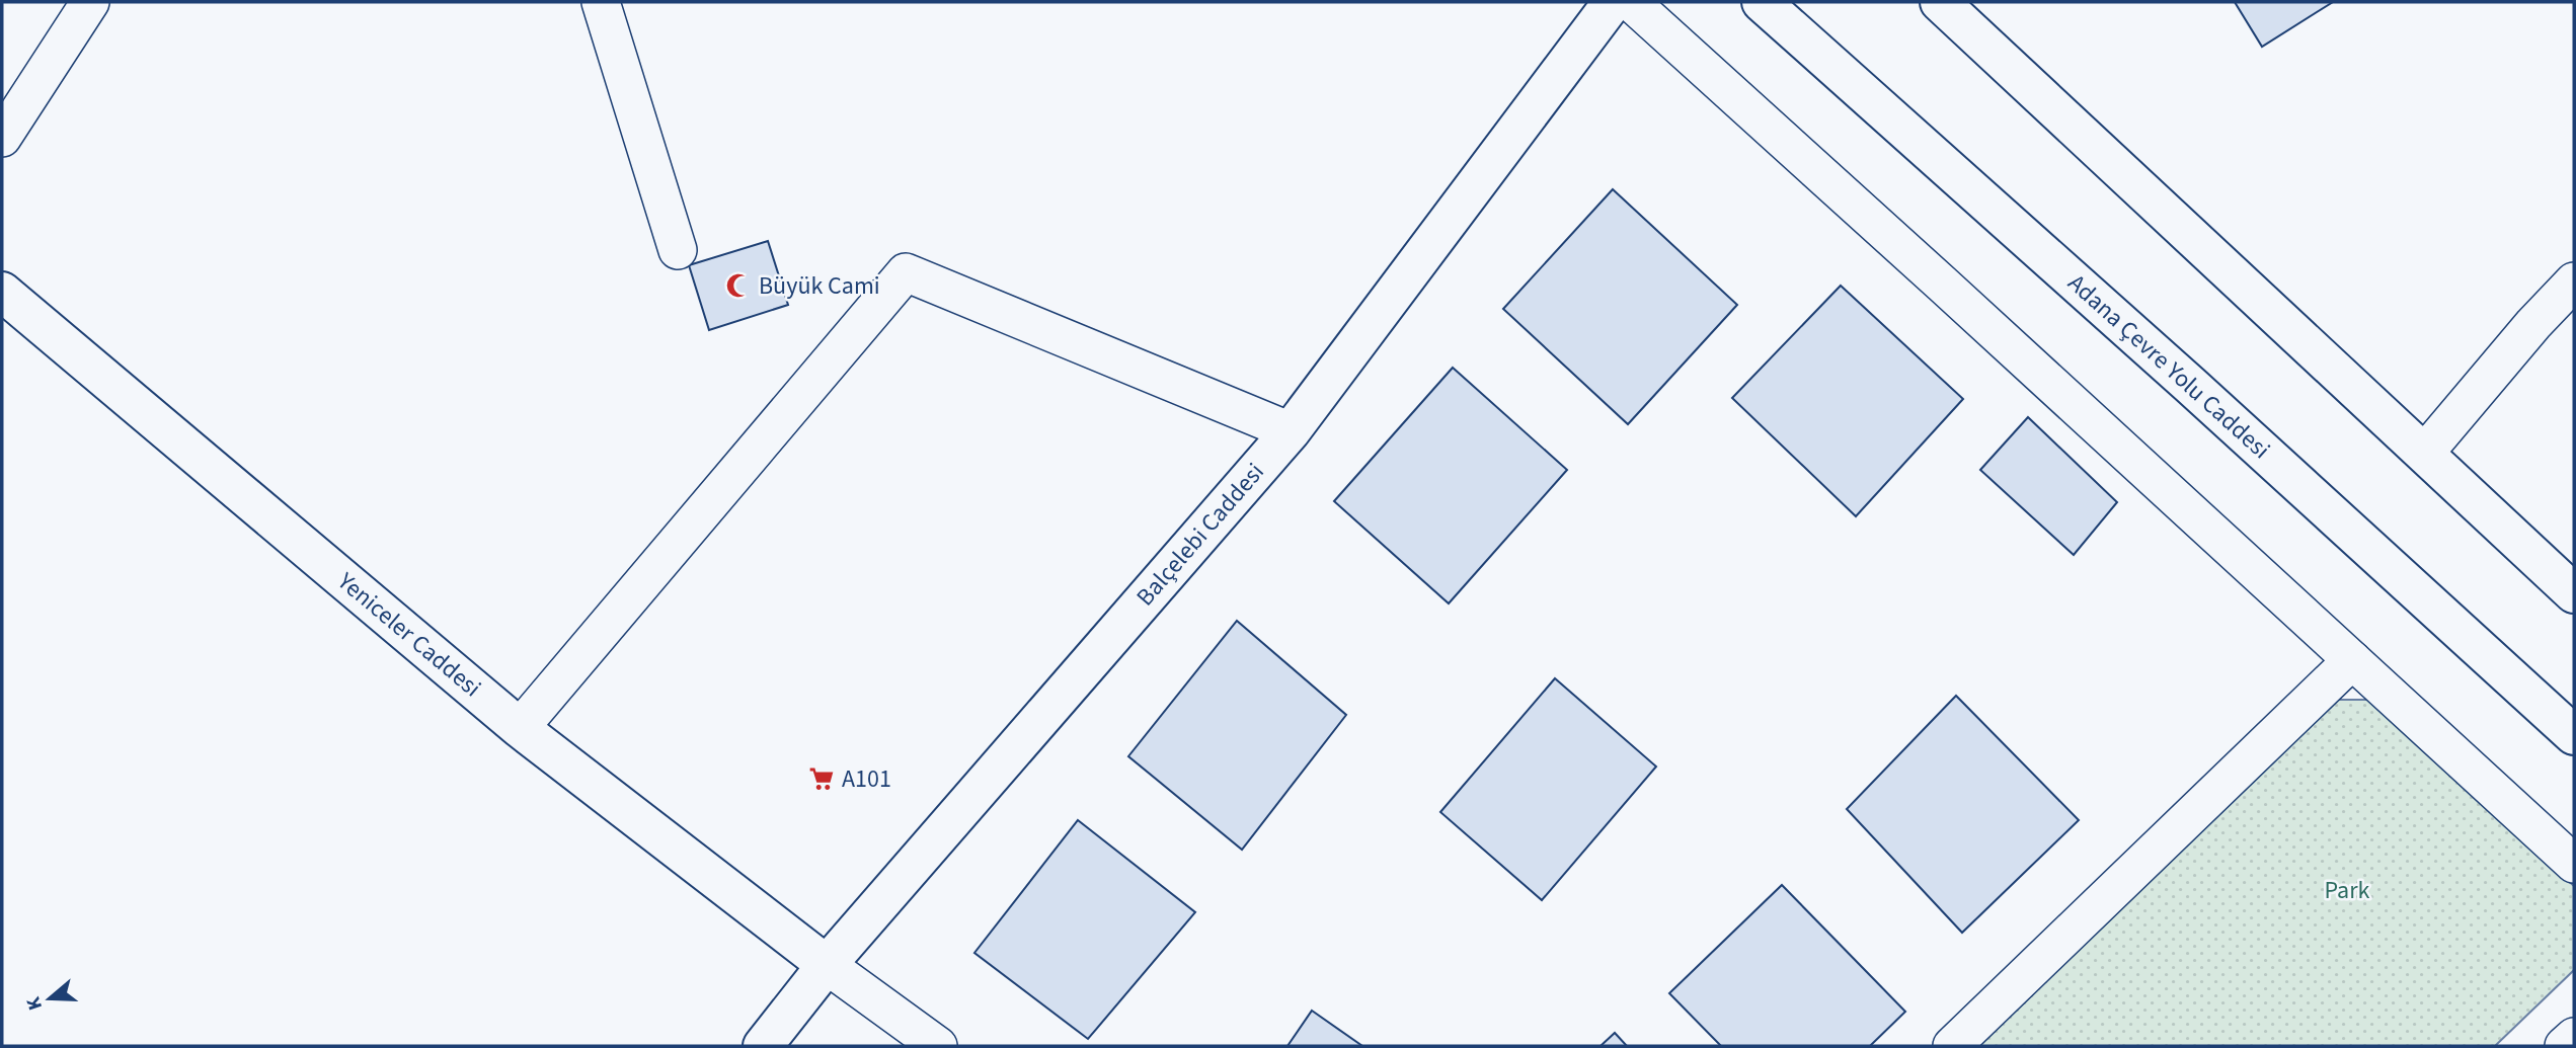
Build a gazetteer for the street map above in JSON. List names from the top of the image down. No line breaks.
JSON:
{"streets":{"main road":["Adana Çevre Yolu Caddesi","Balçelebi Caddesi","Yeniceler Caddesi"]},"crossings":[["Balçelebi Caddesi","Yeniceler Caddesi"]],"parks":["Park"],"places":{"mosque":["Büyük Cami"],"supermarket":["A101"]},"north":"left"}
